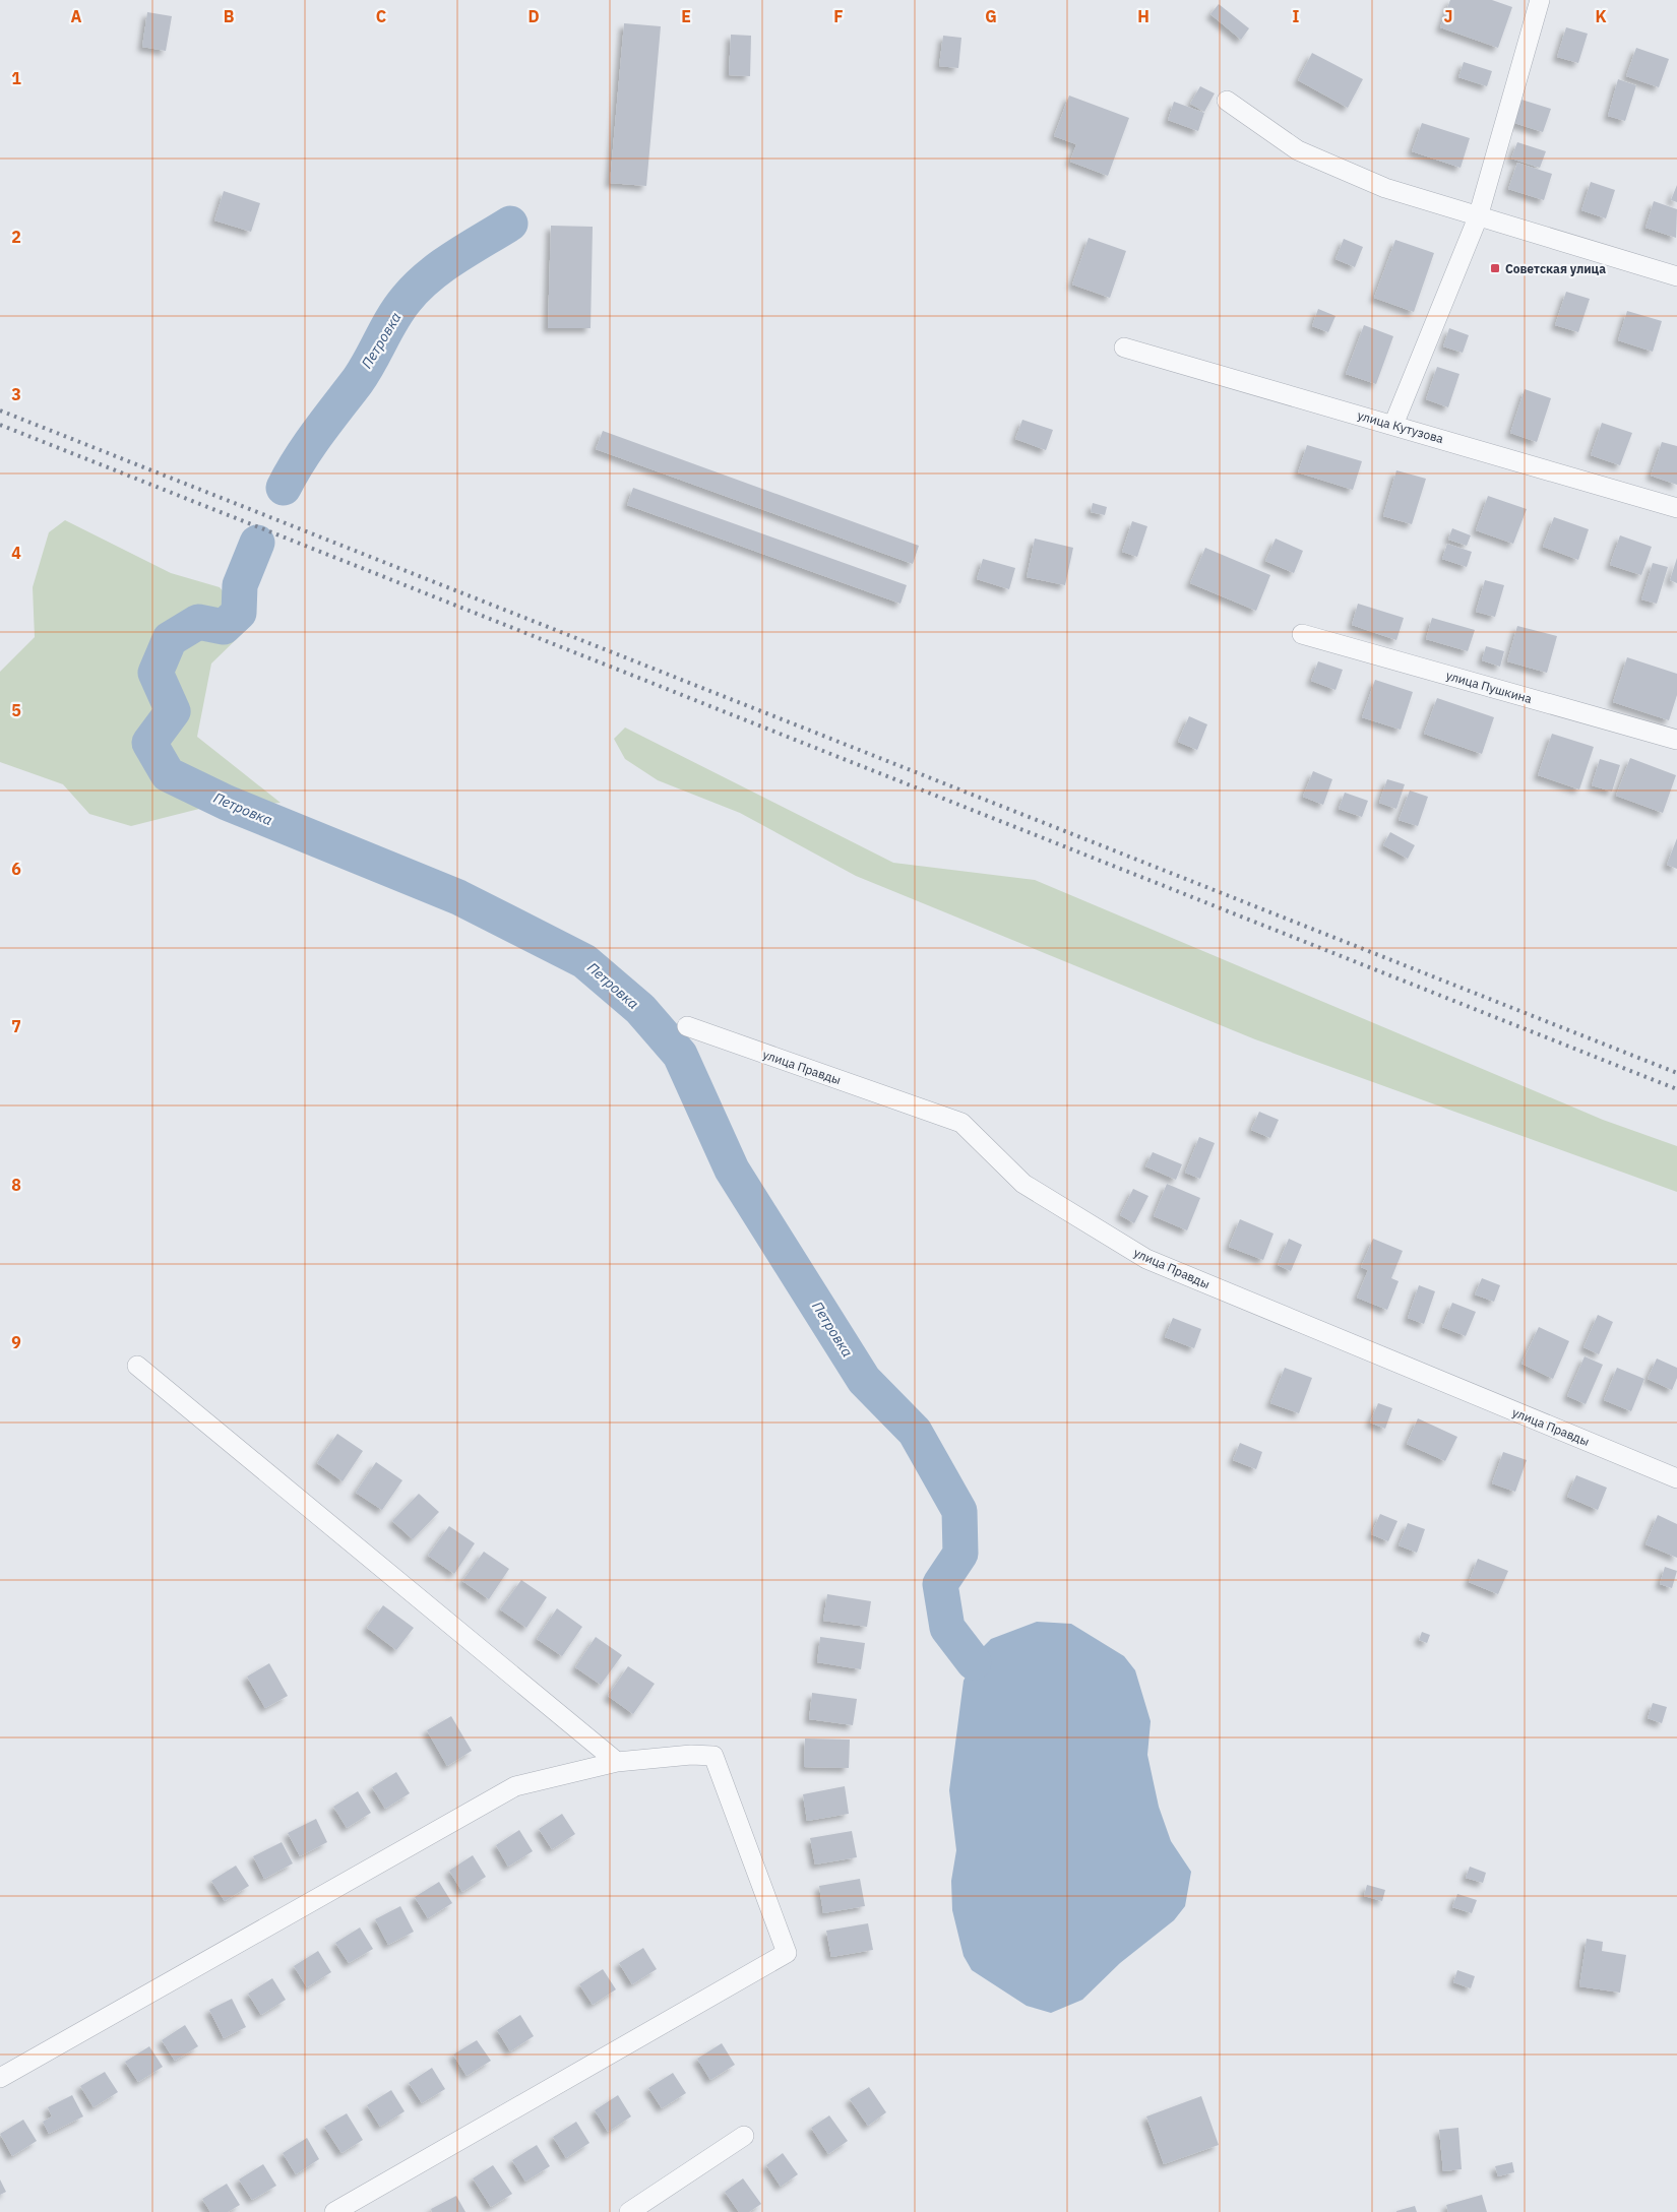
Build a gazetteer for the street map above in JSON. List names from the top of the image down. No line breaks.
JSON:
{"streets":{"street":["улица Кутузова","улица Пушкина","улица Правды"]},"water":["Петровка"],"places":{"transit":["Советская улица"]},"grid":{"columns":["A","B","C","D","E","F","G","H","I","J","K"],"rows":["1","2","3","4","5","6","7","8","9"]}}
